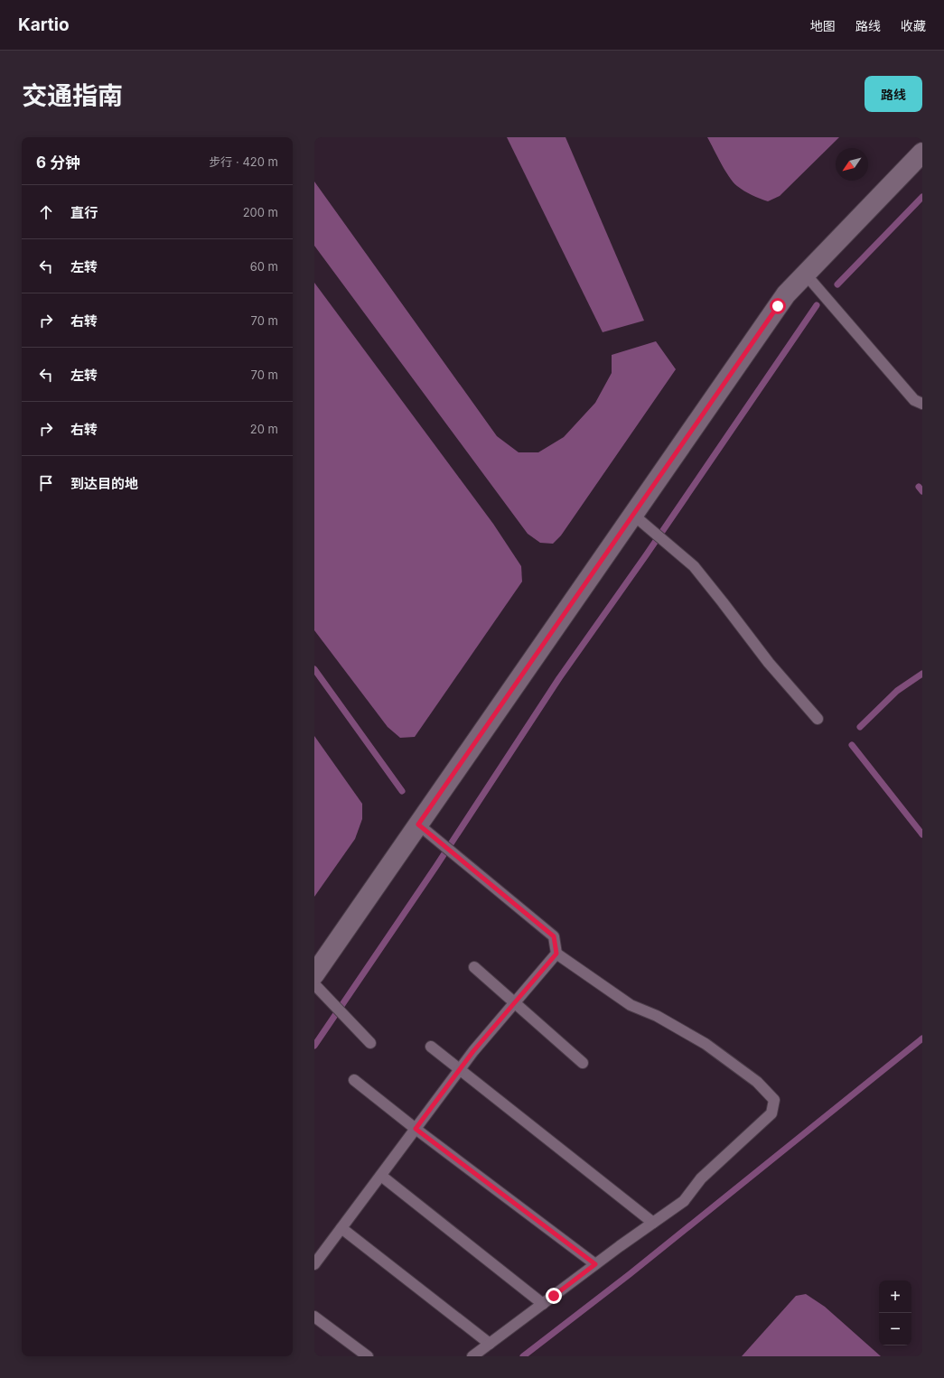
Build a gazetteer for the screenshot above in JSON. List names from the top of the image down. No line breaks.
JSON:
{"north":"bottom left","page":{"header":"Kartio","nav":["地图","路线","收藏"],"title":"交通指南","buttons":"路线","heading":["6 分钟","步行 · 420 m"],"list":[["直行","200 m"],["左转","60 m"],["右转","70 m"],["左转","70 m"],["右转","20 m"],"到达目的地"],"map_buttons":["+","−"]}}
